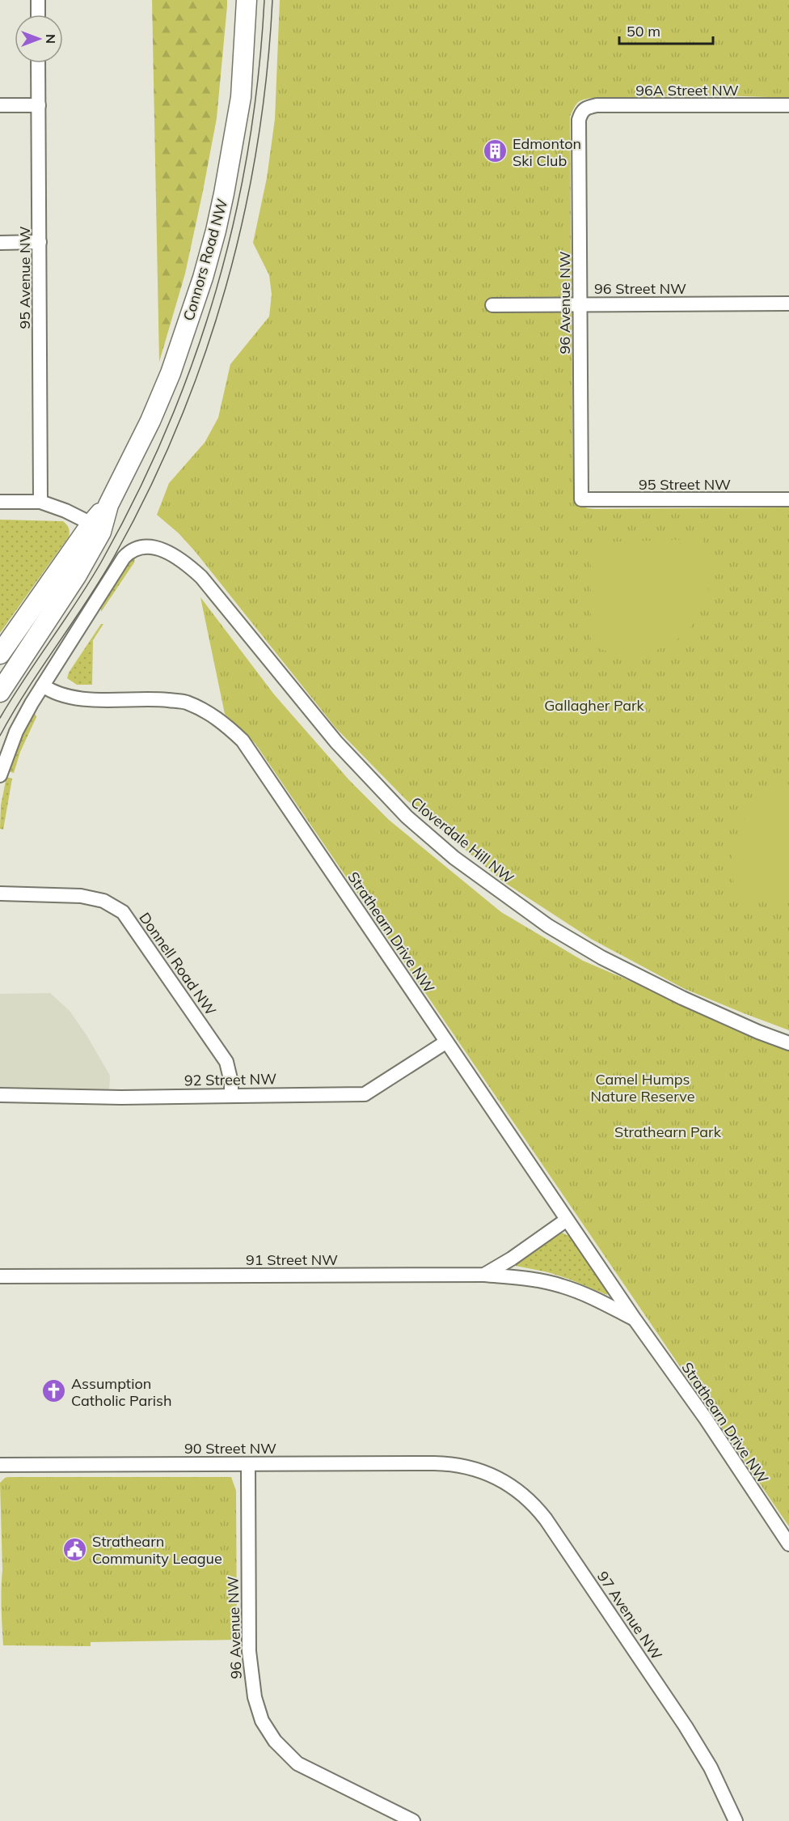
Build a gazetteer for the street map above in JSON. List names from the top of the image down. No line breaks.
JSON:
{"streets":{"main road":["Connors Road NW"],"street":["96A Street NW","95 Avenue NW","96 Street NW","96 Avenue NW","95 Street NW","Cloverdale Hill NW","Strathearn Drive NW","Donnell Road NW","92 Street NW","91 Street NW","90 Street NW","97 Avenue NW"]},"crossings":[["96A Street NW","96 Avenue NW"],["96 Street NW","96 Avenue NW"],["96 Avenue NW","95 Street NW"],["96 Avenue NW","90 Street NW"],["Cloverdale Hill NW","Strathearn Drive NW"],["Strathearn Drive NW","92 Street NW"],["Strathearn Drive NW","91 Street NW"],["Donnell Road NW","92 Street NW"],["90 Street NW","97 Avenue NW"]],"parks":["Gallagher Park","Camel Humps Nature Reserve","Strathearn Park"],"places":{"building":["Edmonton Ski Club"],"church":["Assumption Catholic Parish"],"public building":["Strathearn Community League"]},"scale_bar":"50 m","north":"right"}
